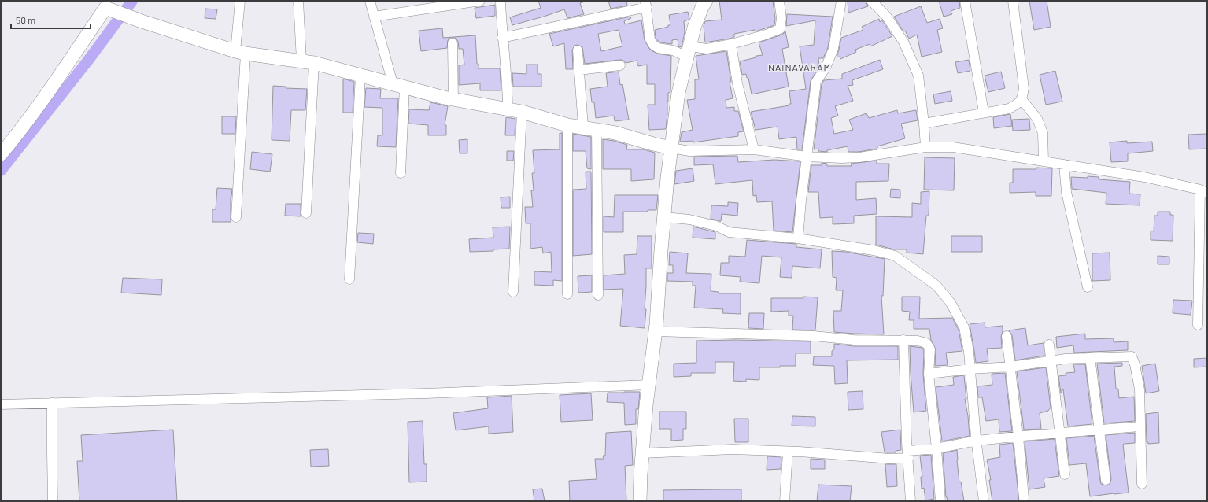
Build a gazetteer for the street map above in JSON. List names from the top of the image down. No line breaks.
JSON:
{"districts":["NAINAVARAM"],"scale_bar":"50 m"}
